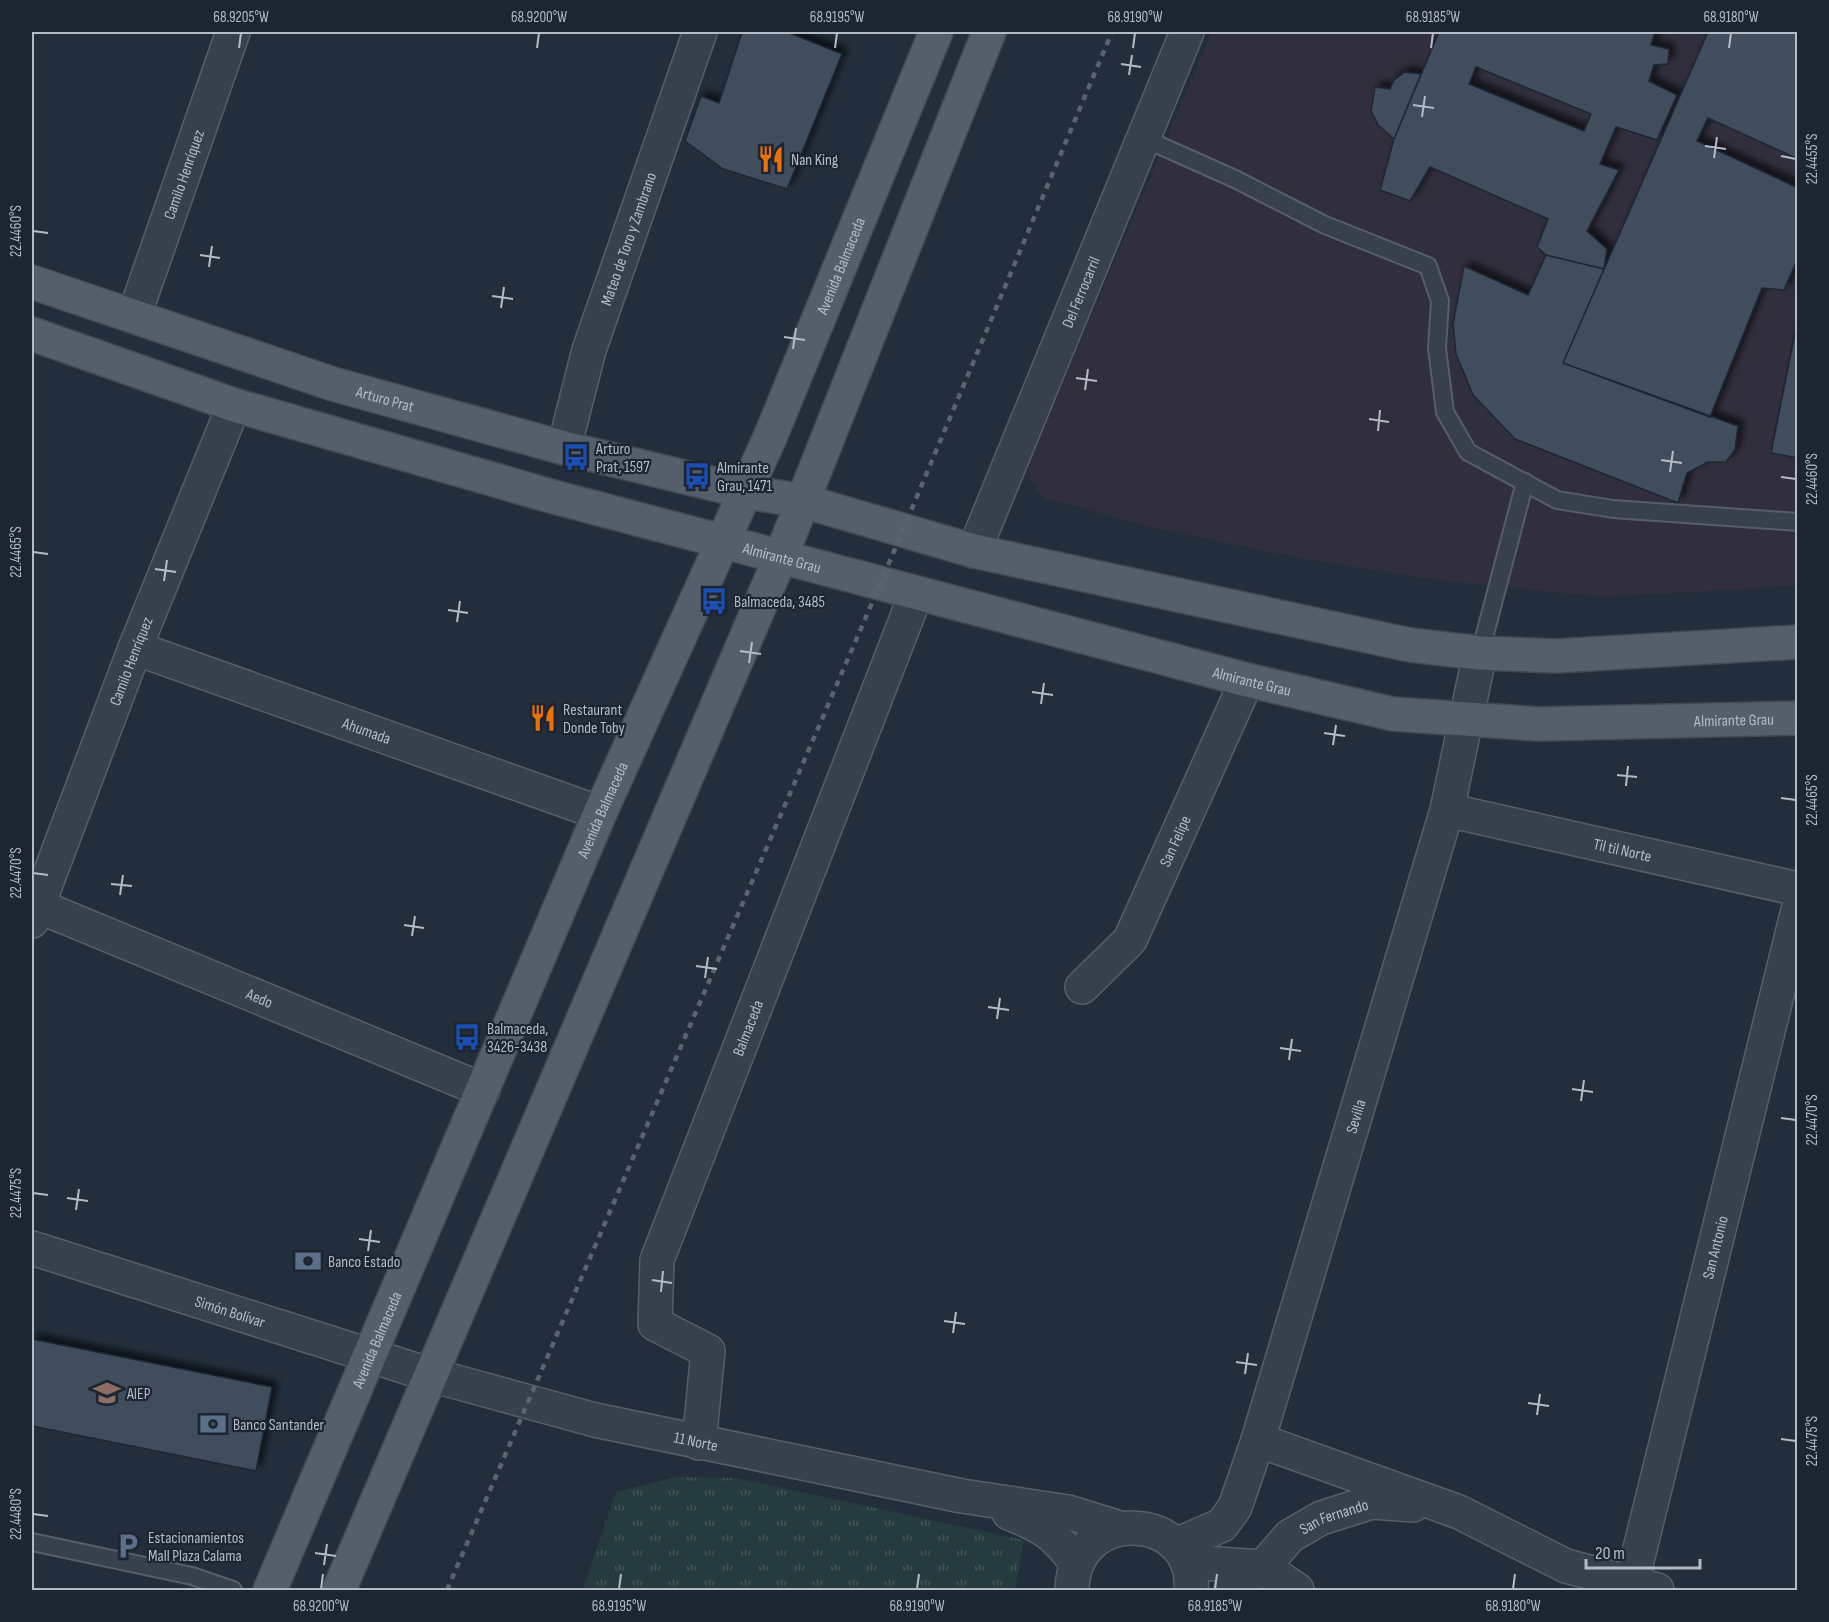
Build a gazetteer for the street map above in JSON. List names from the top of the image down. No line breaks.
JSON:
{"streets":{"main road":["Avenida Balmaceda","Arturo Prat","Almirante Grau"],"street":["Camilo Henríquez","Mateo de Toro y Zambrano","Del Ferrocarril","Ahumada","San Felipe","Til til Norte","Aedo","Balmaceda","Sevilla","San Antonio","Simón Bolívar","11 Norte","San Fernando"]},"crossings":[["Camilo Henríquez","Arturo Prat"],["Camilo Henríquez","Ahumada"],["Camilo Henríquez","Aedo"],["Mateo de Toro y Zambrano","Arturo Prat"],["Avenida Balmaceda","Arturo Prat"],["Avenida Balmaceda","Almirante Grau"],["Avenida Balmaceda","Ahumada"],["Avenida Balmaceda","Aedo"],["Avenida Balmaceda","Simón Bolívar"],["Almirante Grau","San Felipe"],["Almirante Grau","Balmaceda"],["Almirante Grau","Sevilla"],["Til til Norte","Sevilla"],["Balmaceda","11 Norte"],["Sevilla","11 Norte"],["Sevilla","San Fernando"],["San Antonio","San Fernando"],["Simón Bolívar","11 Norte"],["11 Norte","San Fernando"]],"places":{"restaurant":["Nan King","Restaurant Donde Toby"],"bus stop":["Arturo Prat, 1597","Almirante Grau, 1471","Balmaceda, 3485","Balmaceda, 3426-3438"],"bank":["Banco Estado","Banco Santander"],"school or university":["AIEP"],"parking":["Estacionamientos Mall Plaza Calama"]},"scale_bar":"20 m","coordinates":["68.9205°W","68.9200°W","68.9195°W","68.9190°W","68.9185°W","68.9180°W","22.4455°S","22.4460°S","22.4465°S","22.4470°S","22.4475°S","22.4480°S"]}
